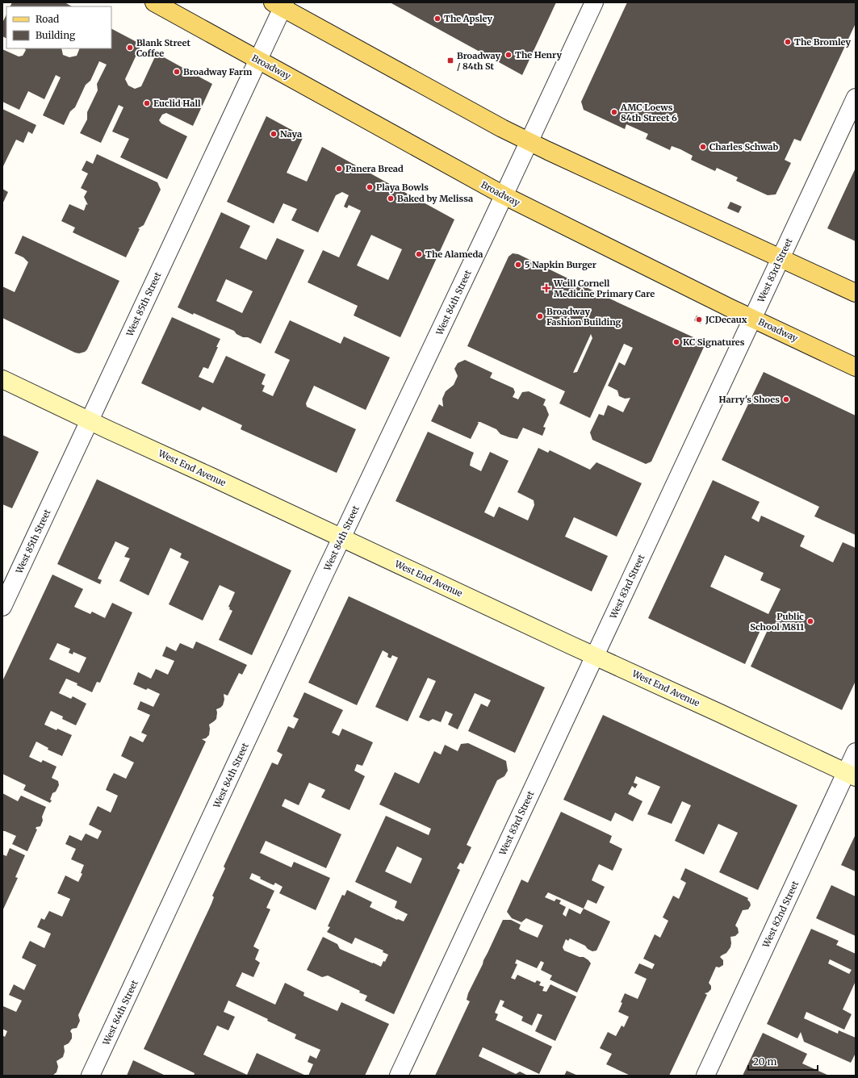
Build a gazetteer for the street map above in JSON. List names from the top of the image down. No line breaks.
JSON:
{"streets":{"main road":["Broadway"],"street":["West 83rd Street","West 84th Street","West 85th Street","West End Avenue","West 82nd Street"]},"crossings":[["Broadway","West 83rd Street"],["Broadway","West 84th Street"],["Broadway","West 85th Street"],["West 83rd Street","West End Avenue"],["West 84th Street","West End Avenue"],["West 85th Street","West End Avenue"],["West End Avenue","West 82nd Street"]],"places":{"other":["The Apsley","The Bromley","Blank Street Coffee","The Henry","Broadway Farm","Euclid Hall","AMC Loews 84th Street 6","Naya","Charles Schwab","Panera Bread","Playa Bowls","Baked by Melissa","The Alameda","5 Napkin Burger","Broadway Fashion Building","JCDecaux","KC Signatures","Harry's Shoes","Public School M811"],"transit":["Broadway / 84th St"],"health":["Weill Cornell Medicine Primary Care"]},"legend":["Road","Building"],"scale_bar":"20 m"}
